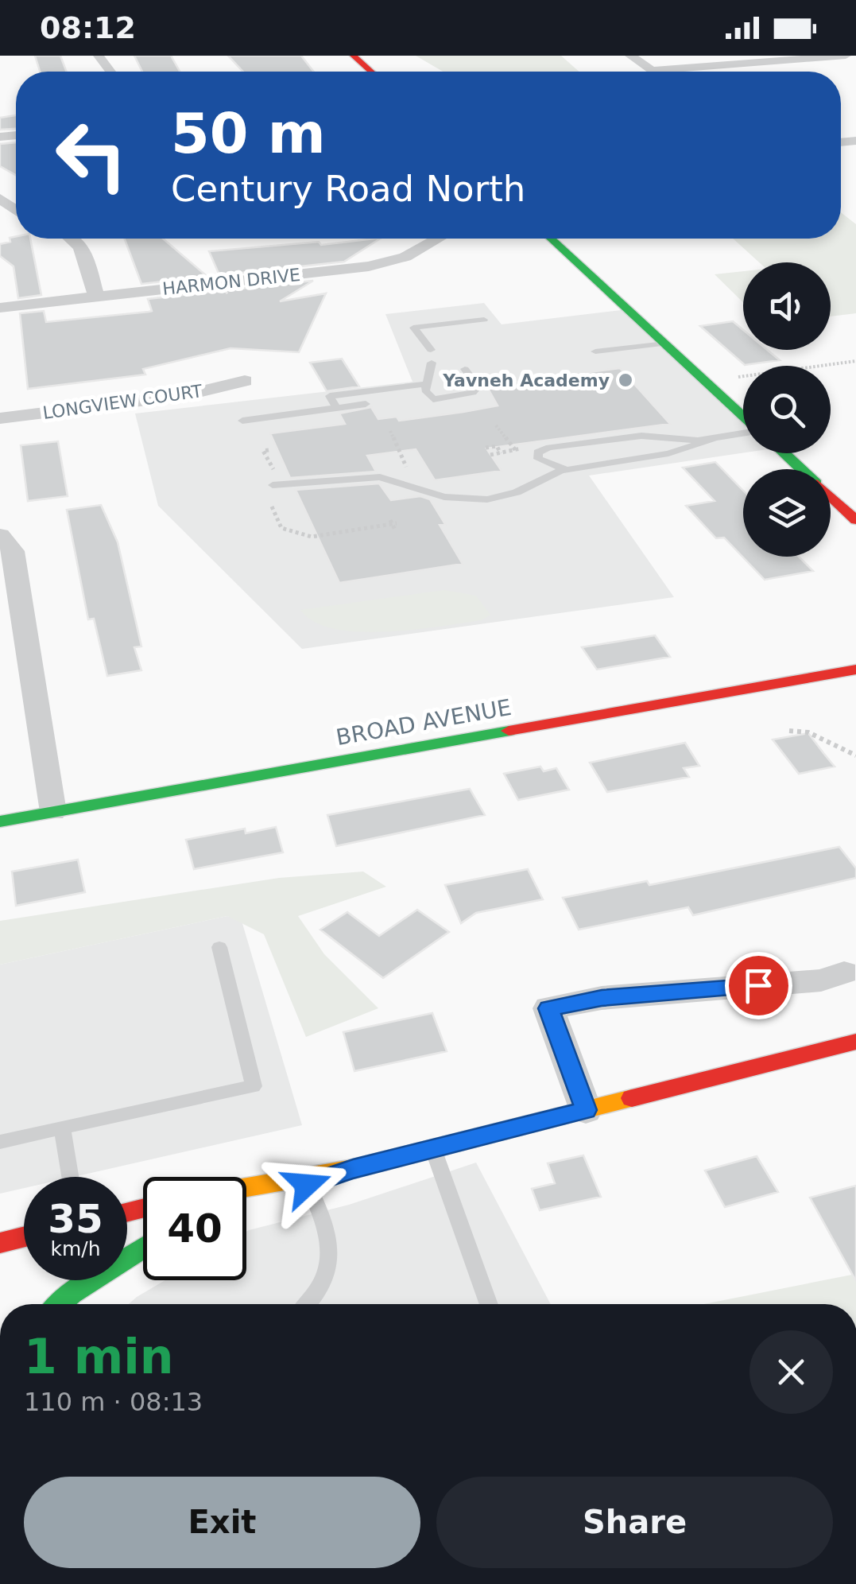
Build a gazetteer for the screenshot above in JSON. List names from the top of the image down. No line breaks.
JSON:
{"streets":{"main road":["BROAD AVENUE"],"street":["HARMON DRIVE","LONGVIEW COURT"]},"places":["Yavneh Academy"],"page":{"status":"08:12","turn":["50 m","Century Road North"],"speed":"35 km/h","limit":"40","heading":["1 min","110 m · 08:13"],"buttons":["Exit","Share"]}}
